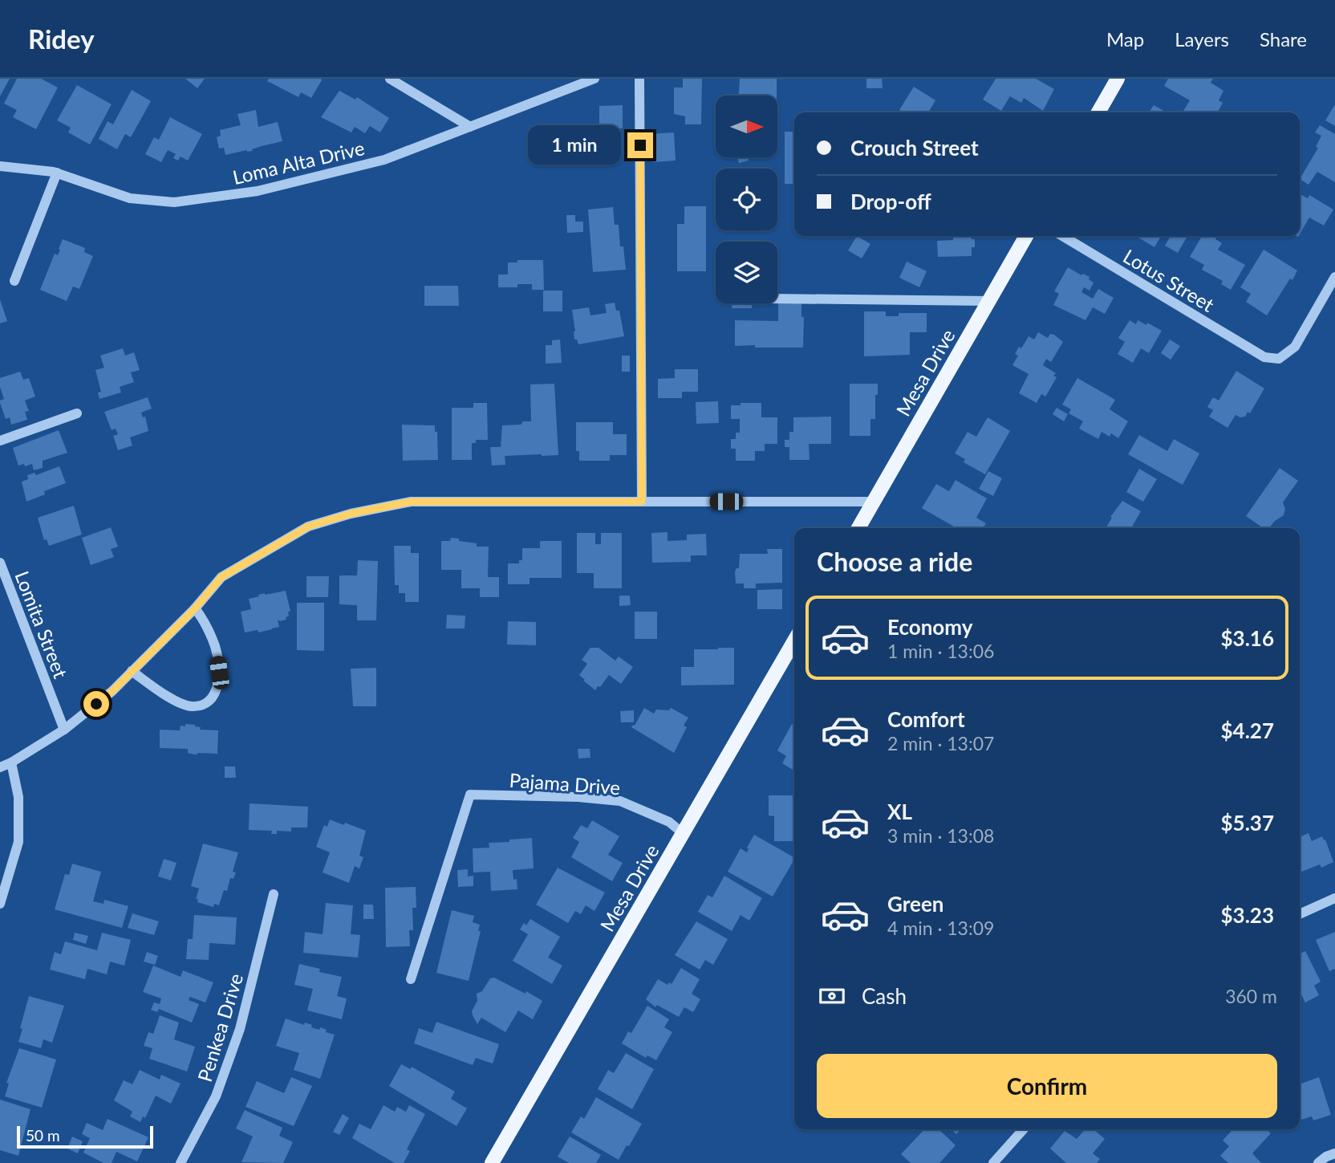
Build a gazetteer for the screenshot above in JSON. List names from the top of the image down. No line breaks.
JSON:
{"streets":{"main road":["Mesa Drive"],"street":["Loma Alta Drive","Lotus Street","Lomita Street","Pajama Drive","Penkea Drive"]},"crossings":[["Mesa Drive","Pajama Drive"]],"scale_bar":"50 m","north":"right","page":{"header":"Ridey","nav":["Map","Layers","Share"],"banner":["Crouch Street","Drop-off"],"bubble":"1 min","heading":"Choose a ride","list":[{"name":"Economy","note":"1 min · 13:06","value":"$3.16"},{"name":"Comfort","note":"2 min · 13:07","value":"$4.27"},{"name":"XL","note":"3 min · 13:08","value":"$5.37"},{"name":"Green","note":"4 min · 13:09","value":"$3.23"}],"pay":["Cash","360 m"],"buttons":"Confirm","scale":"50 m"}}
